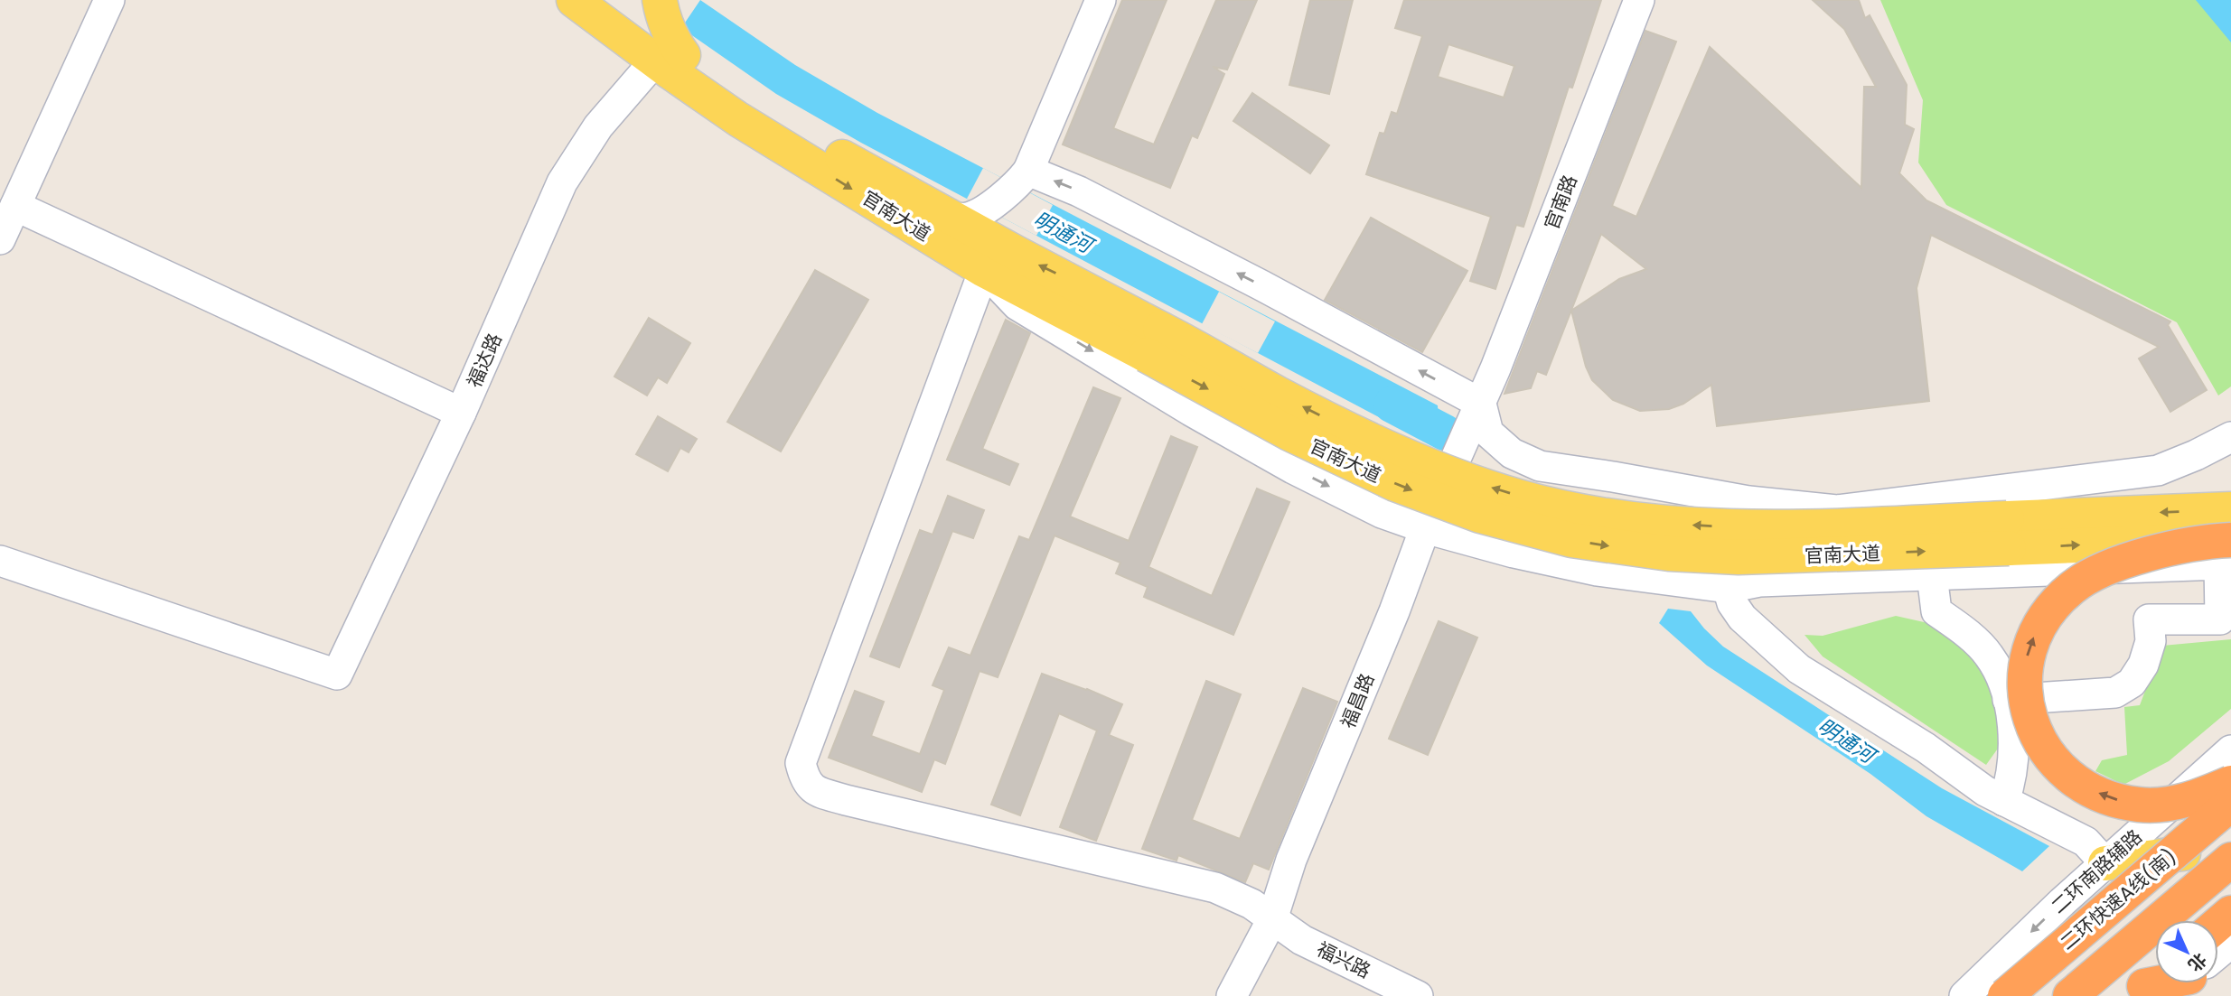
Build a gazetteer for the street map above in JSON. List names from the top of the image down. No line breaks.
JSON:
{"streets":{"highway":["二环快速A线(南)"],"main road":["官南大道"],"street":["官南路","福达路","福昌路","二环南路辅路","福兴路"]},"crossings":[["官南路","福昌路"],["官南大道","福达路"],["官南大道","福兴路"],["福昌路","福兴路"]],"one_way":["二环南路辅路"],"water":["明通河"],"north":"bottom right"}
